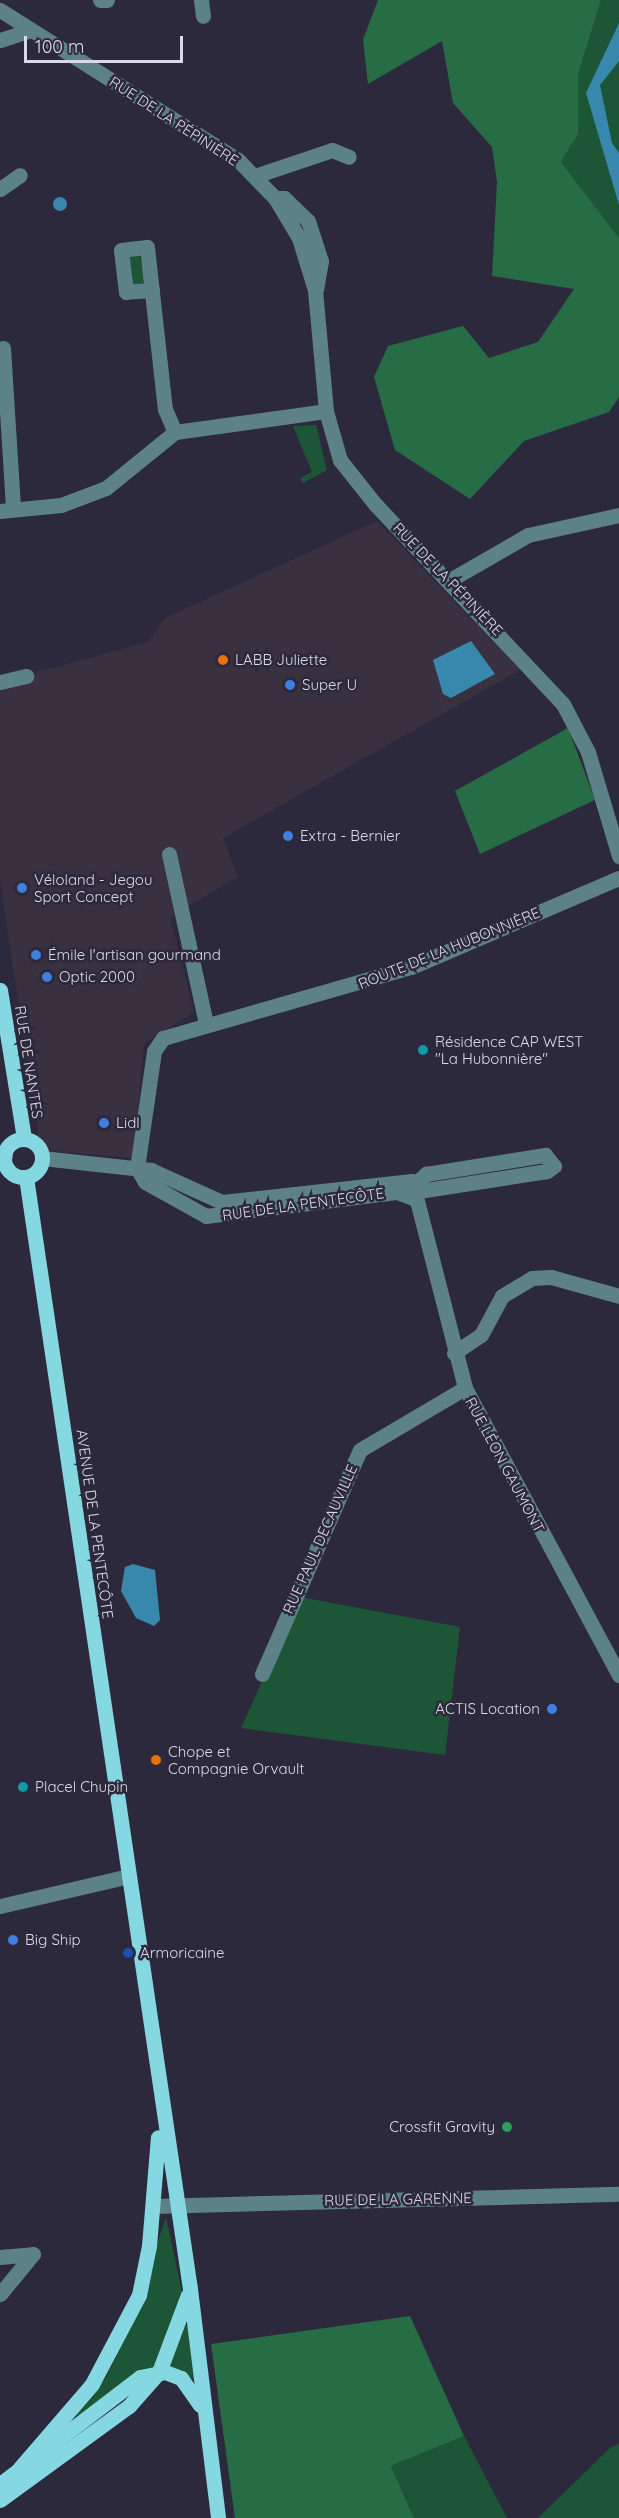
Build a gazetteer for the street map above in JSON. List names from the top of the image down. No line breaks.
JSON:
{"streets":{"main road":["RUE DE NANTES","AVENUE DE LA PENTECÔTE"],"street":["RUE DE LA PÉPINIÈRE","ROUTE DE LA HUBONNIÈRE","RUE DE LA PENTECÔTE","RUE LÉON GAUMONT","RUE PAUL DECAUVILLE","RUE DE LA GARENNE"]},"crossings":[["ROUTE DE LA HUBONNIÈRE","RUE DE LA PENTECÔTE"],["RUE DE NANTES","AVENUE DE LA PENTECÔTE"],["RUE DE LA PENTECÔTE","RUE LÉON GAUMONT"],["RUE LÉON GAUMONT","RUE PAUL DECAUVILLE"]],"places":["LABB Juliette","Super U","Extra - Bernier","Véloland - Jegou Sport Concept","Émile l'artisan gourmand","Optic 2000","Résidence CAP WEST \"La Hubonnière\"","Lidl","ACTIS Location","Chope et Compagnie Orvault","Placel Chupin","Big Ship","Armoricaine","Crossfit Gravity"],"scale_bar":"100 m"}
